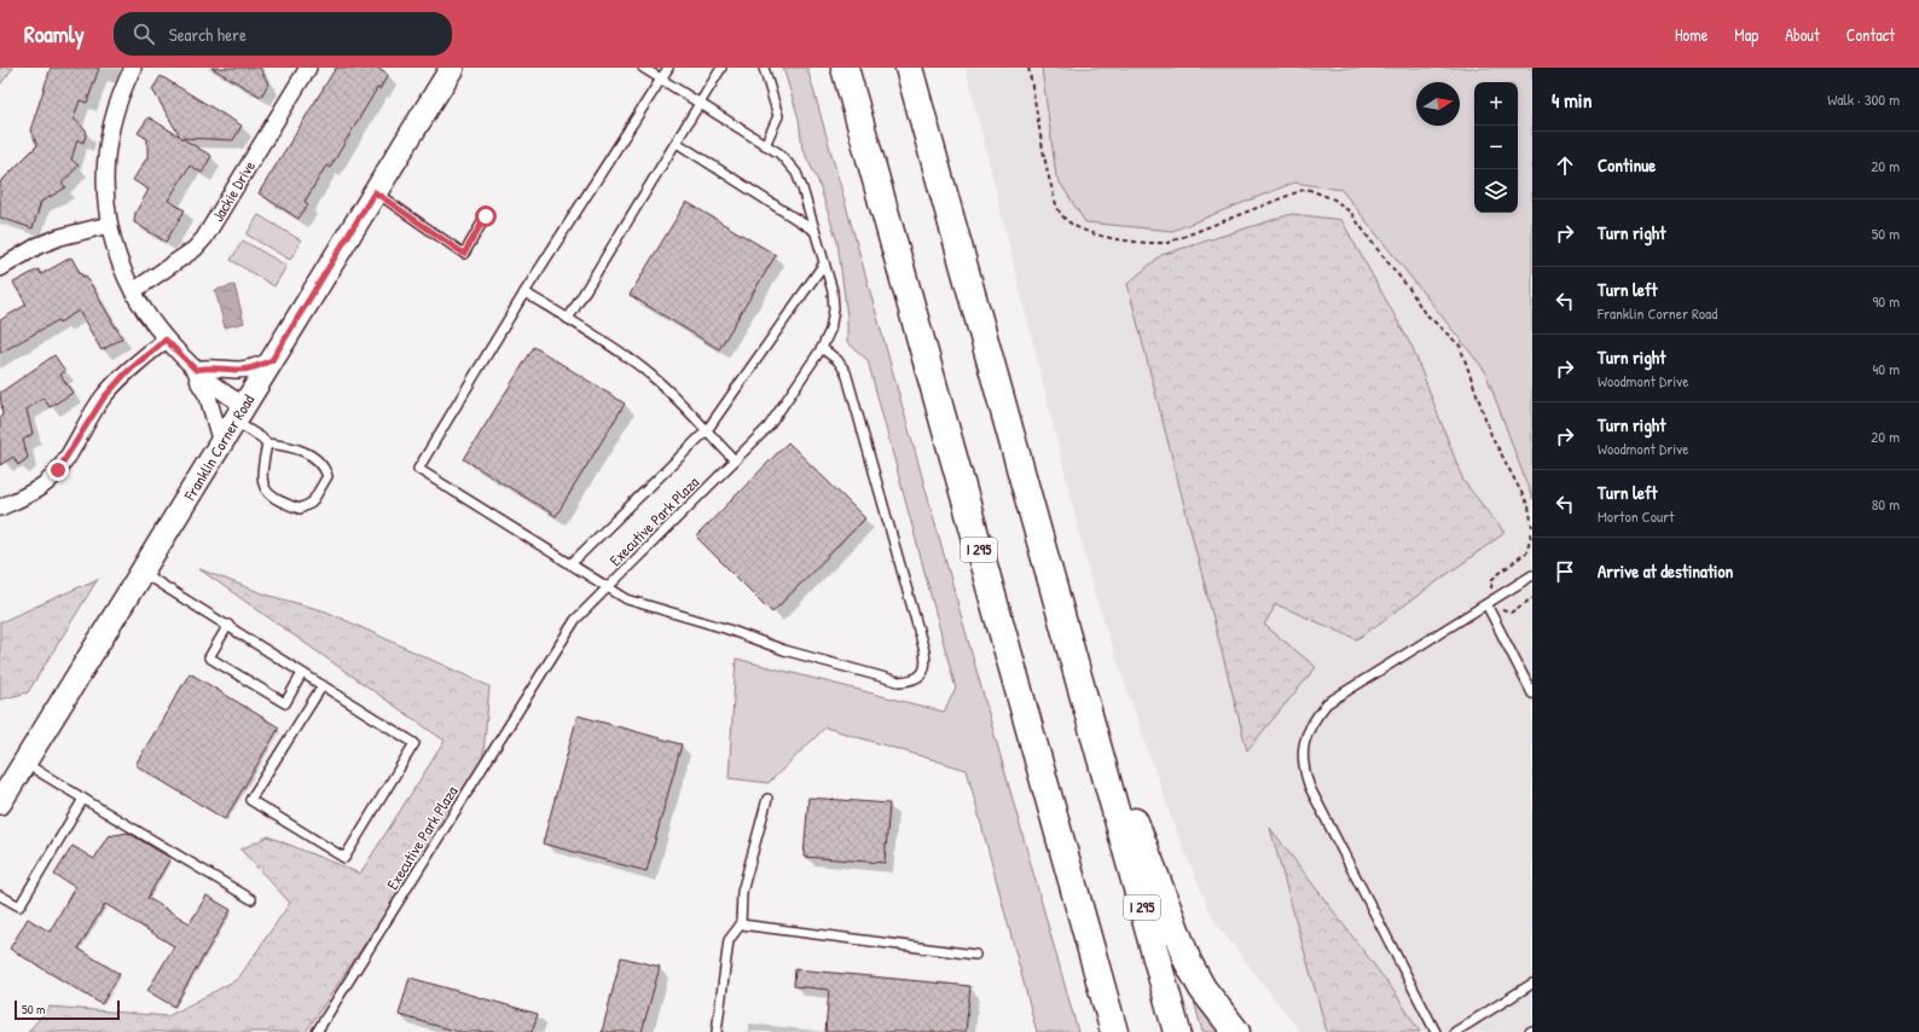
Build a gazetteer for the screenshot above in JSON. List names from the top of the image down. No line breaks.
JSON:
{"streets":{"highway":["I 295"],"main road":["Franklin Corner Road"],"street":["Jackie Drive"],"lane":["Executive Park Plaza"]},"scale_bar":"50 m","north":"right","page":{"header":"Roamly","search":"Search here","nav":["Home","Map","About","Contact"],"heading":["4 min","Walk · 300 m"],"map_buttons":["+","−"],"list":[["Continue","20 m"],["Turn right","50 m"],["Turn left","Franklin Corner Road","90 m"],["Turn right","Woodmont Drive","40 m"],["Turn right","Woodmont Drive","20 m"],["Turn left","Morton Court","80 m"],"Arrive at destination"],"scale":"50 m"}}
